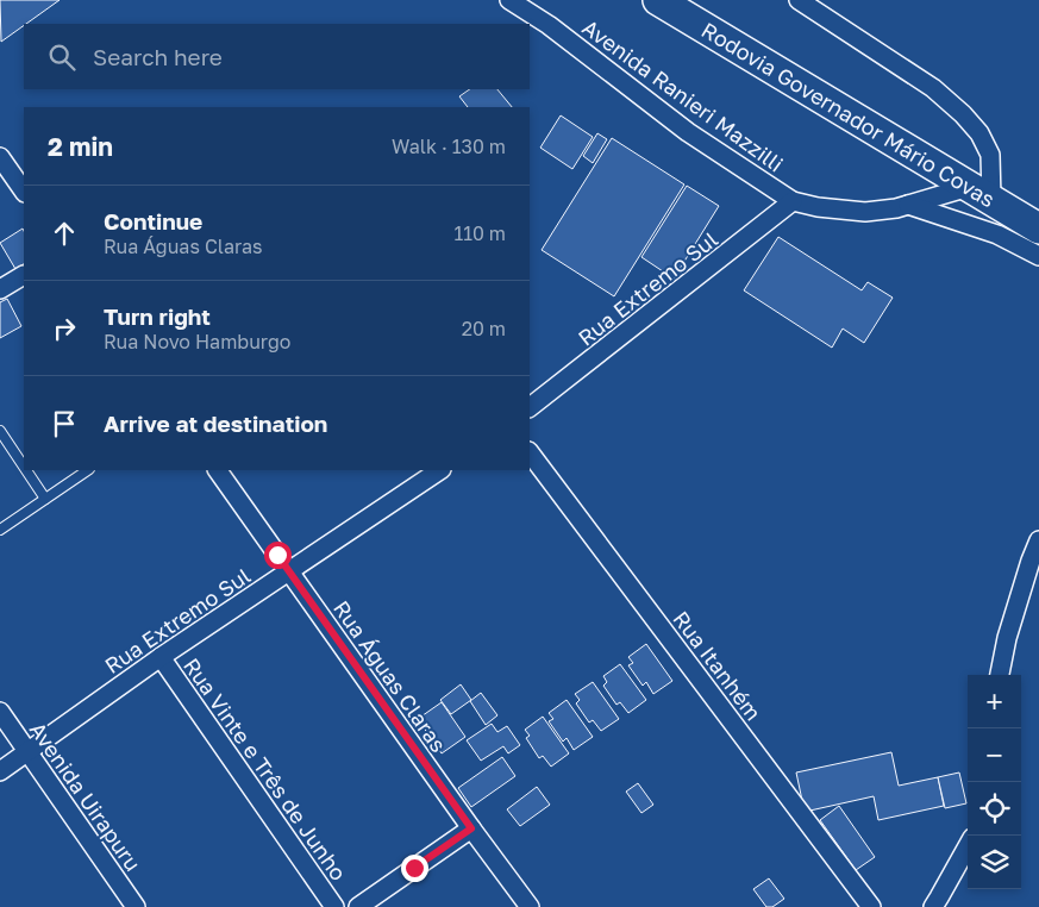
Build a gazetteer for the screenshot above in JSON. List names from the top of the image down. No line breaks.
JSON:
{"streets":{"highway":["Rodovia Governador Mário Covas"],"street":["Avenida Ranieri Mazzilli","Rua Extremo Sul","Rua Itanhém","Rua Águas Claras","Rua Vinte e Três de Junho","Avenida Uirapuru"]},"crossings":[["Avenida Ranieri Mazzilli","Rodovia Governador Mário Covas"],["Avenida Ranieri Mazzilli","Rua Extremo Sul"],["Rua Extremo Sul","Rua Águas Claras"],["Rua Extremo Sul","Rua Vinte e Três de Junho"],["Rua Extremo Sul","Avenida Uirapuru"]],"page":{"search":"Search here","heading":["2 min","Walk · 130 m"],"list":[["Continue","Rua Águas Claras","110 m"],["Turn right","Rua Novo Hamburgo","20 m"],"Arrive at destination"],"map_buttons":["+","−"]}}
